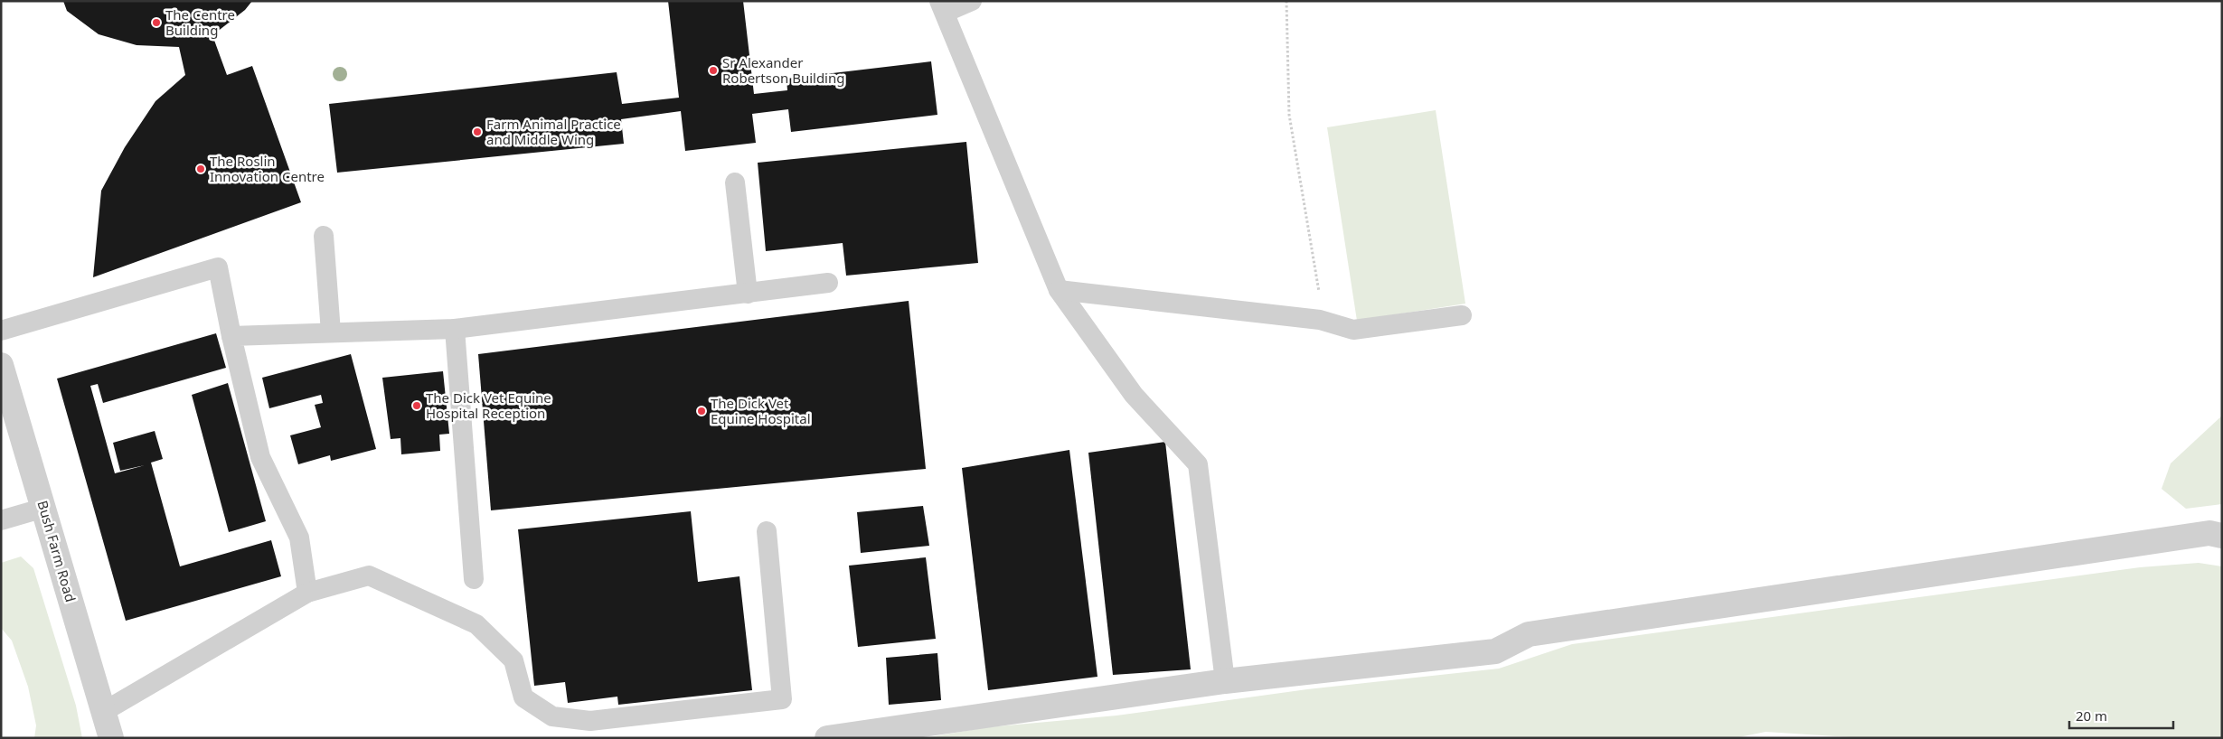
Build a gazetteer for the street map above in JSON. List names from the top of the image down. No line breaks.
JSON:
{"streets":{"street":["Bush Farm Road"]},"places":["The Centre Building","Sr Alexander Robertson Building","Farm Animal Practice and Middle Wing","The Roslin Innovation Centre","The Dick Vet Equine Hospital Reception","The Dick Vet Equine Hospital"],"scale_bar":"20 m"}
